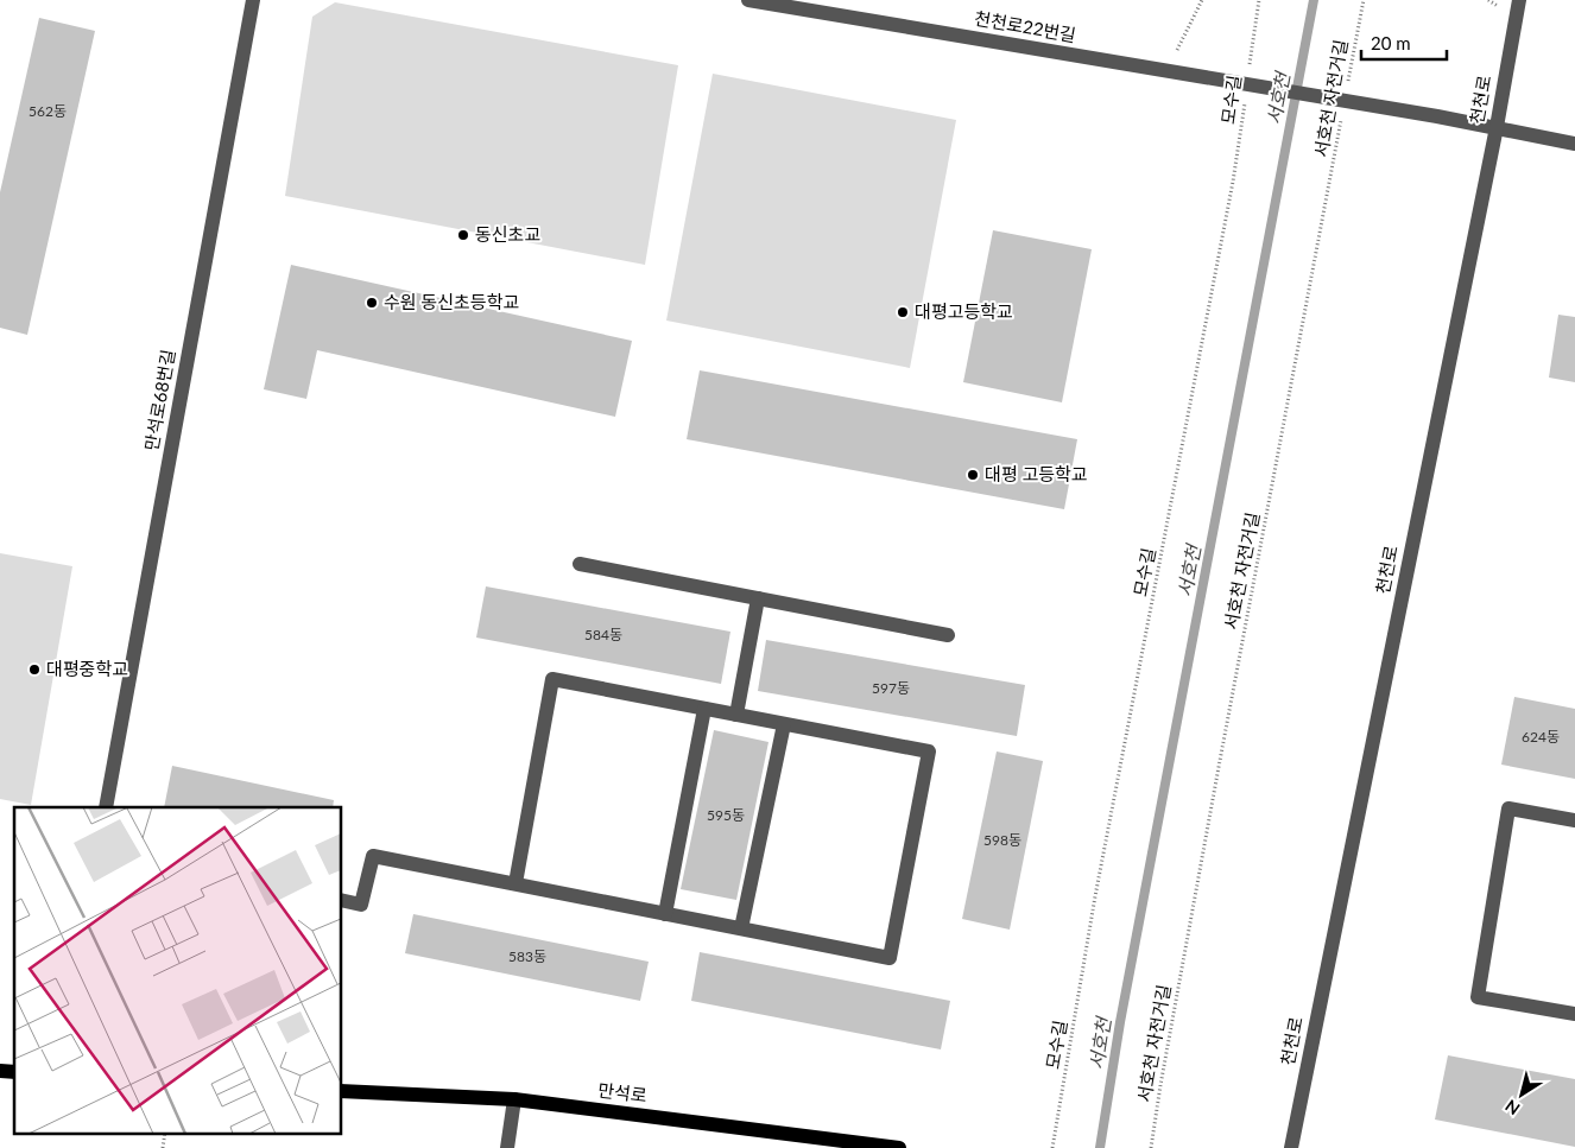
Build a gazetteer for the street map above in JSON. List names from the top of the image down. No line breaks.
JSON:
{"streets":{"main road":["만석로"],"street":["천천로22번길","천천로","만석로68번길"],"path":["서호천 자전거길","모수길"]},"crossings":[["천천로22번길","천천로"]],"water":["서호천"],"places":["동신초교","수원 동신초등학교","대평고등학교","대평 고등학교","대평중학교"],"house_numbers":["562동","584동","597동","624동","595동","598동","583동"],"scale_bar":"20 m","north":"bottom left"}
